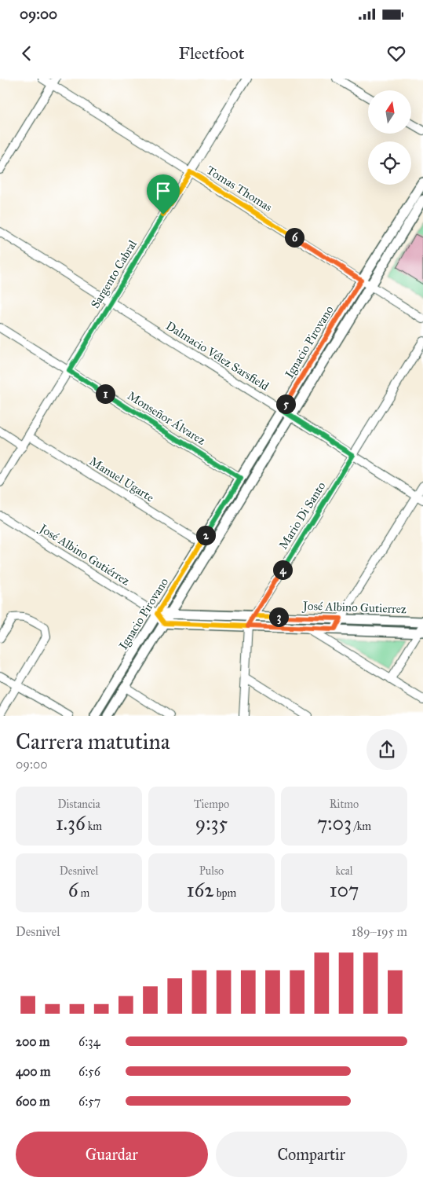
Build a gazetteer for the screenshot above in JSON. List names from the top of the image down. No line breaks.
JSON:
{"streets":{"street":["Tomas Thomas","Sargento Cabral","Ignacio Pirovano","Dalmacio Vélez Sarsfield","Monseñor Álvarez","Manuel Ugarte","Mario Di Santo","José Albino Gutiérrez","José Albino Gutierrez"]},"crossings":[["Tomas Thomas","Sargento Cabral"],["Tomas Thomas","Ignacio Pirovano"],["Sargento Cabral","Dalmacio Vélez Sarsfield"],["Sargento Cabral","Monseñor Álvarez"],["Sargento Cabral","Manuel Ugarte"],["Ignacio Pirovano","Dalmacio Vélez Sarsfield"],["Ignacio Pirovano","Monseñor Álvarez"],["Ignacio Pirovano","Manuel Ugarte"],["Ignacio Pirovano","José Albino Gutiérrez"],["Ignacio Pirovano","José Albino Gutierrez"],["Dalmacio Vélez Sarsfield","Mario Di Santo"],["Mario Di Santo","José Albino Gutierrez"],["José Albino Gutiérrez","José Albino Gutierrez"]],"north":"top","page":{"status":"09:00","header":"Fleetfoot","pins":["6","1","5","2","4","3"],"heading":["Carrera matutina","09:00"],"stats":[["Distancia","1.36 km"],["Tiempo","9:35"],["Ritmo","7:03 /km"],["Desnivel","6 m"],["Pulso","162 bpm"],["kcal","107"]],"chart":["Desnivel","189–195 m"],"list":[{"name":"200 m","note":"6:34"},{"name":"400 m","note":"6:56"},{"name":"600 m","note":"6:57"}],"buttons":["Guardar","Compartir"]}}
